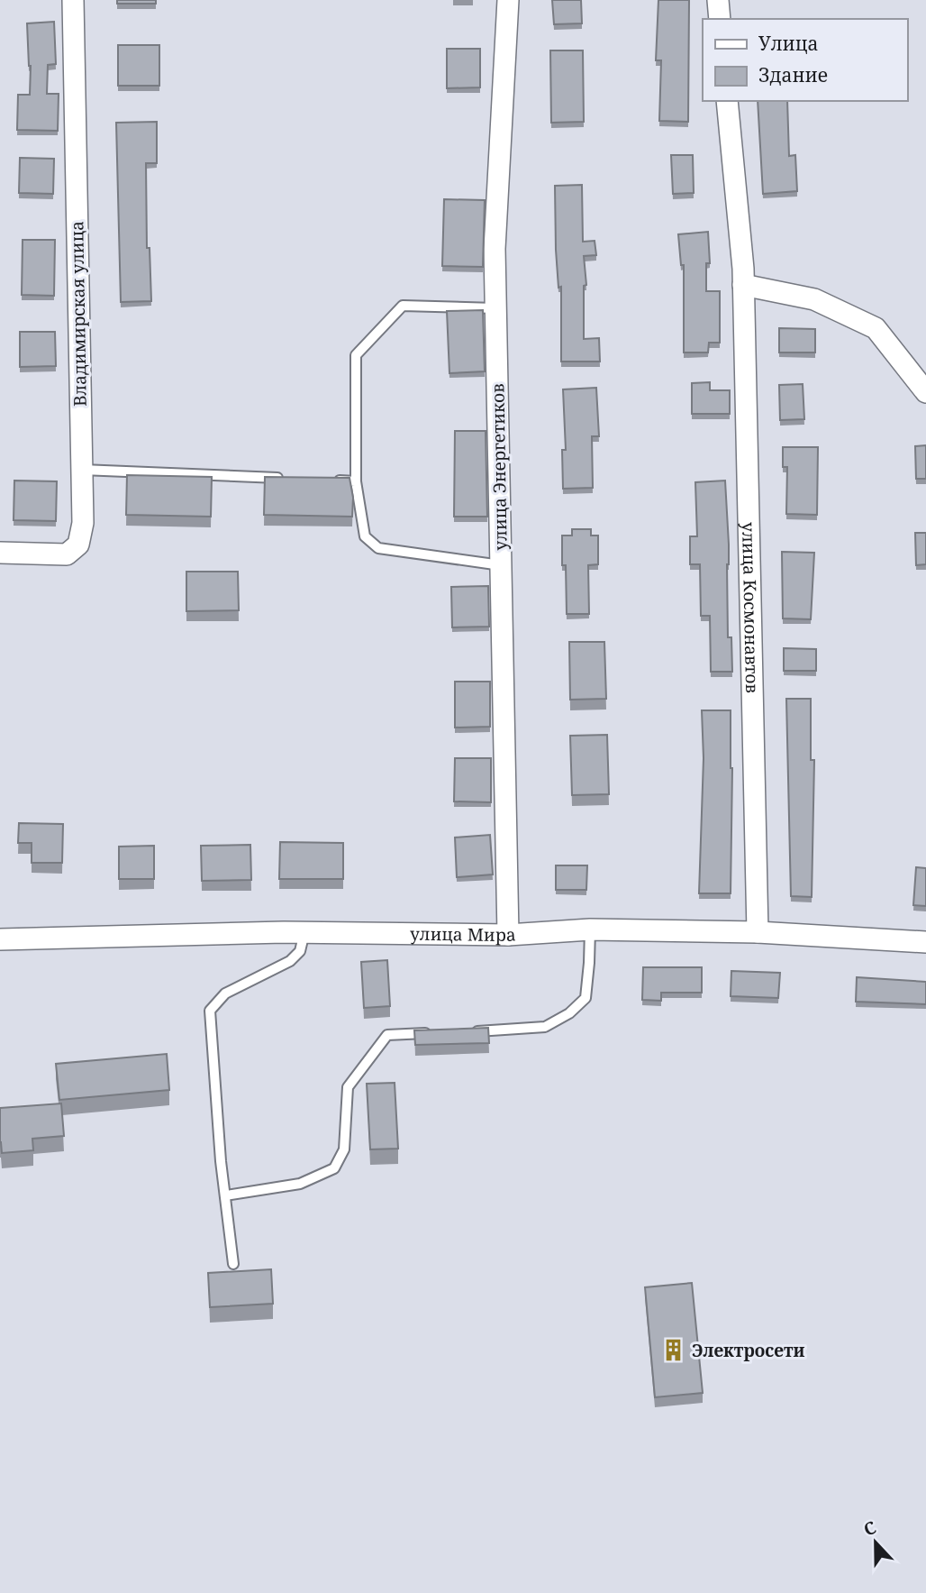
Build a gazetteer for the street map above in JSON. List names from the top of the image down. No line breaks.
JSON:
{"streets":{"street":["Владимирская улица","улица Энергетиков","улица Космонавтов","улица Мира"]},"crossings":[["улица Энергетиков","улица Мира"],["улица Космонавтов","улица Мира"]],"places":{"building":["Электросети"]},"legend":["Улица","Здание"],"north":"top"}
